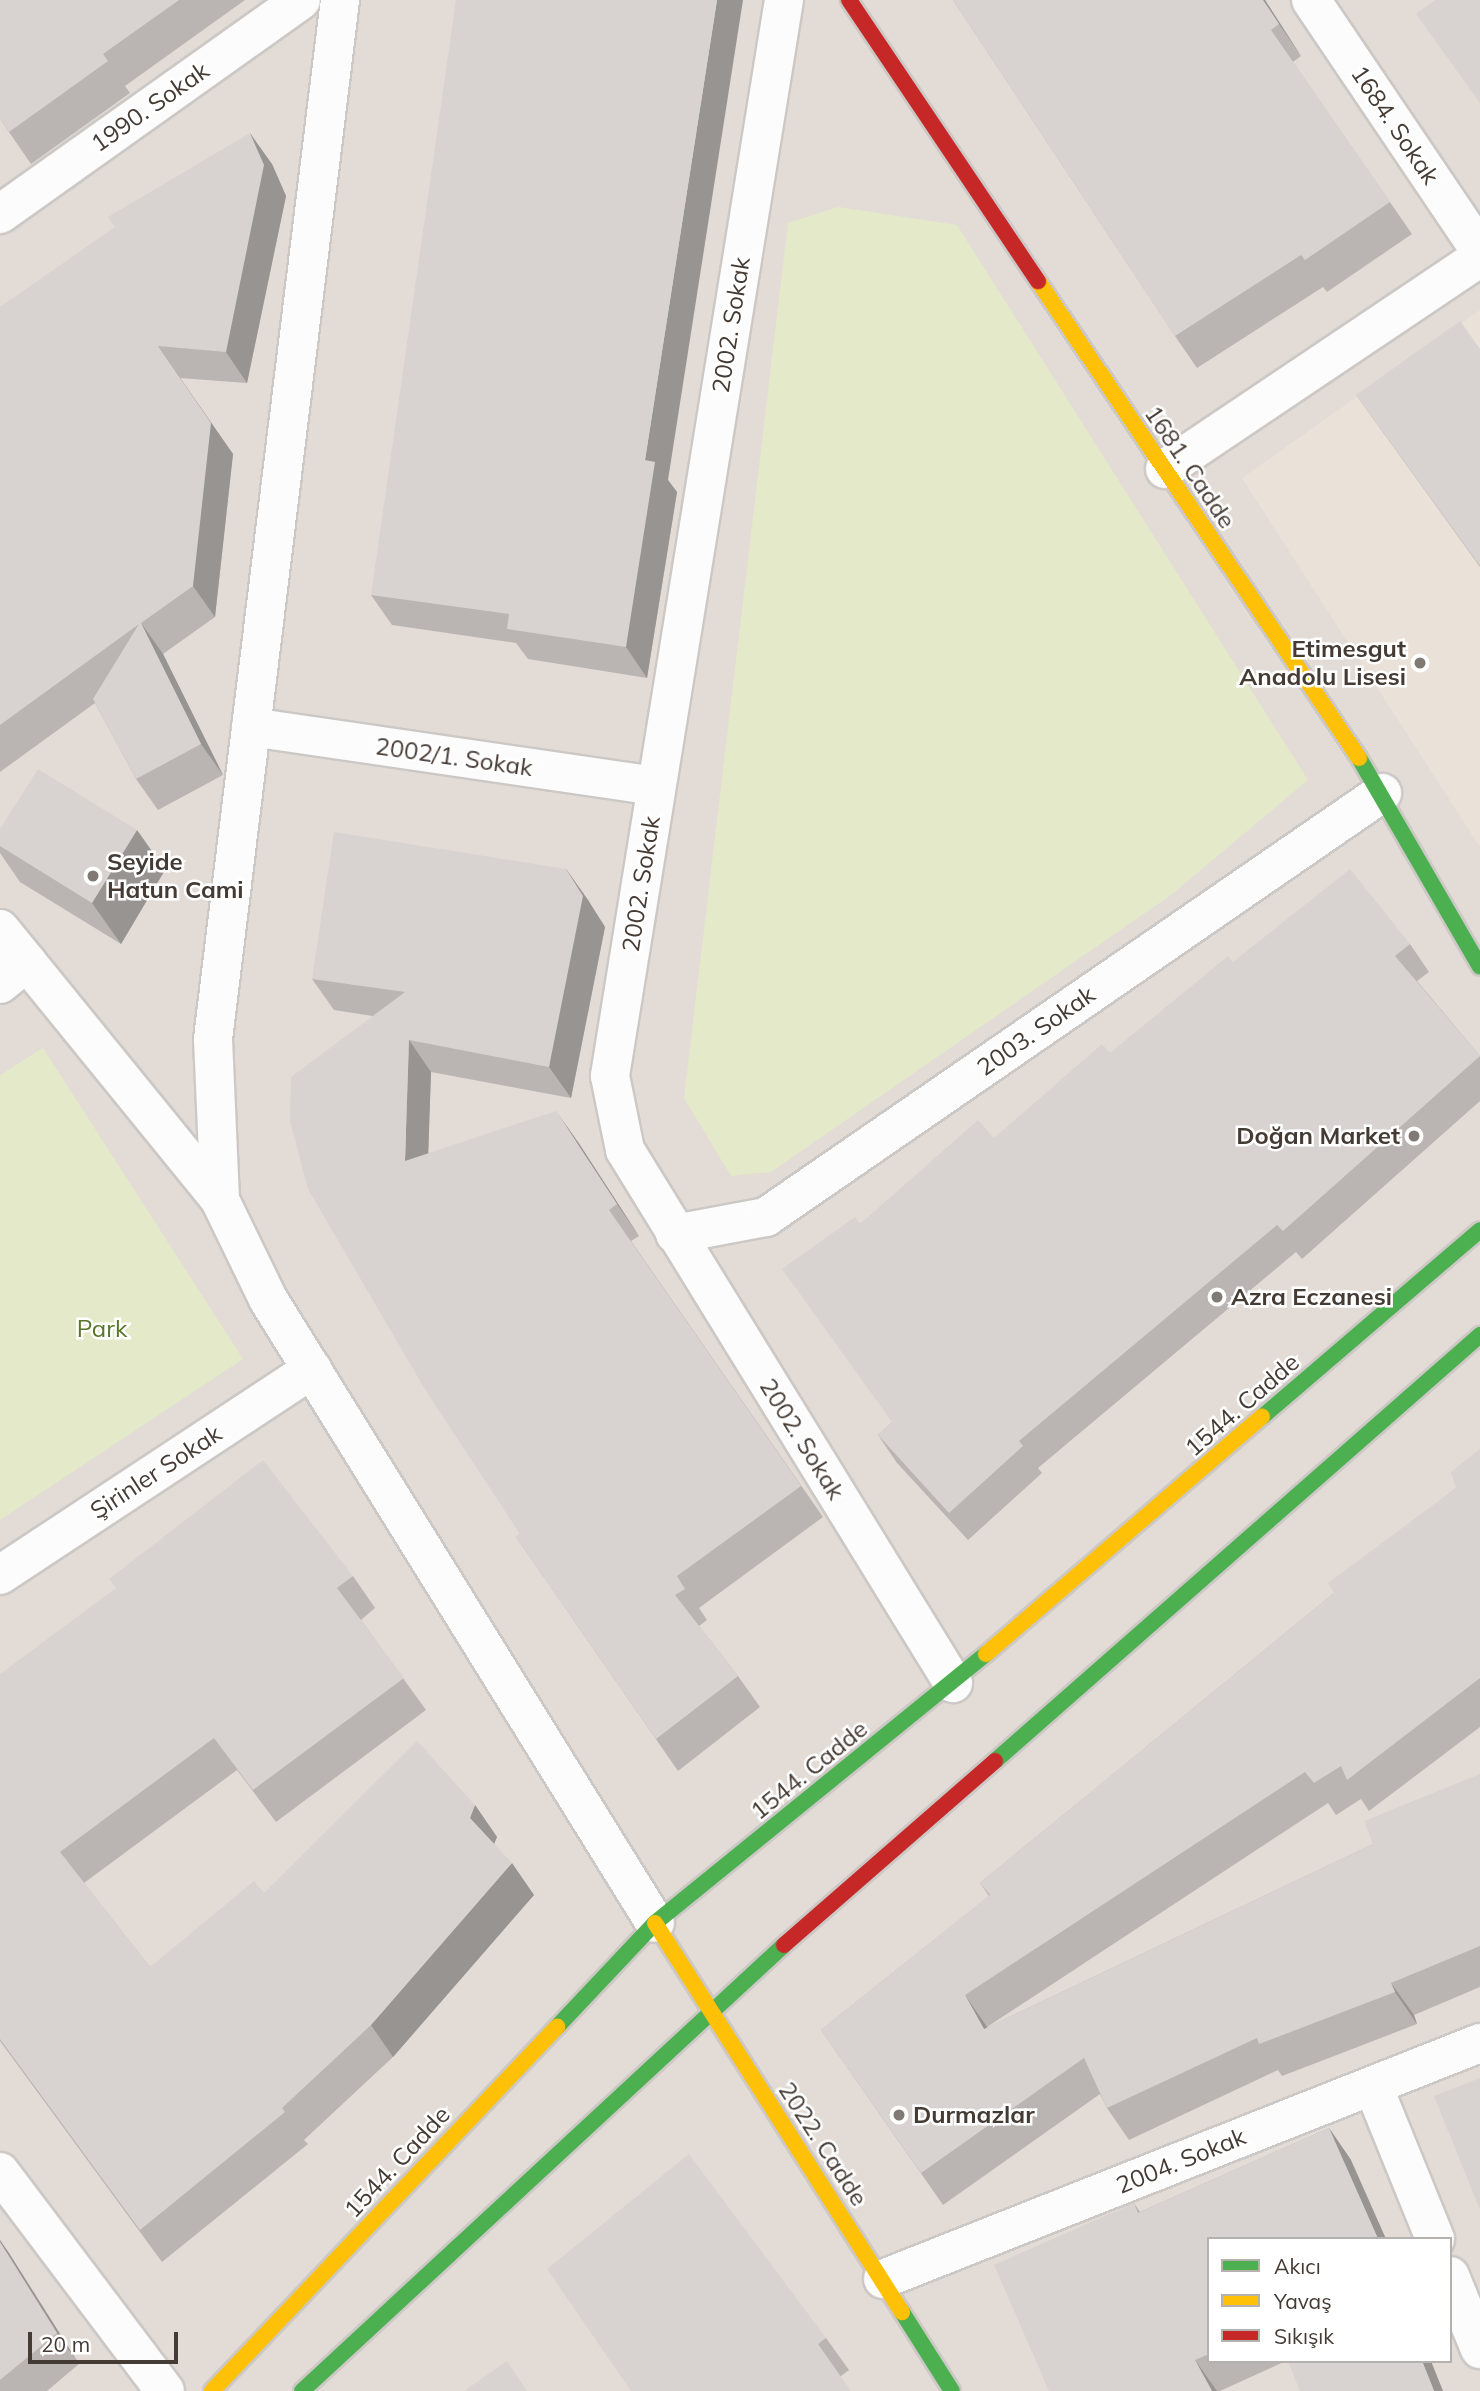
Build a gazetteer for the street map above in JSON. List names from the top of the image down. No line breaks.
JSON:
{"streets":{"main road":["1681. Cadde","1544. Cadde","2022. Cadde"],"street":["1990. Sokak","1684. Sokak","2002. Sokak","2002/1. Sokak","2003. Sokak","Şirinler Sokak","2004. Sokak"]},"crossings":[["2002. Sokak","2002/1. Sokak"],["2002. Sokak","2003. Sokak"],["2002. Sokak","1544. Cadde"],["1681. Cadde","2003. Sokak"],["1544. Cadde","2022. Cadde"],["2022. Cadde","2004. Sokak"]],"parks":["Park"],"places":["Etimesgut Anadolu Lisesi","Seyide Hatun Cami","Doğan Market","Azra Eczanesi","Durmazlar"],"legend":["Akıcı","Yavaş","Sıkışık"],"scale_bar":"20 m"}
